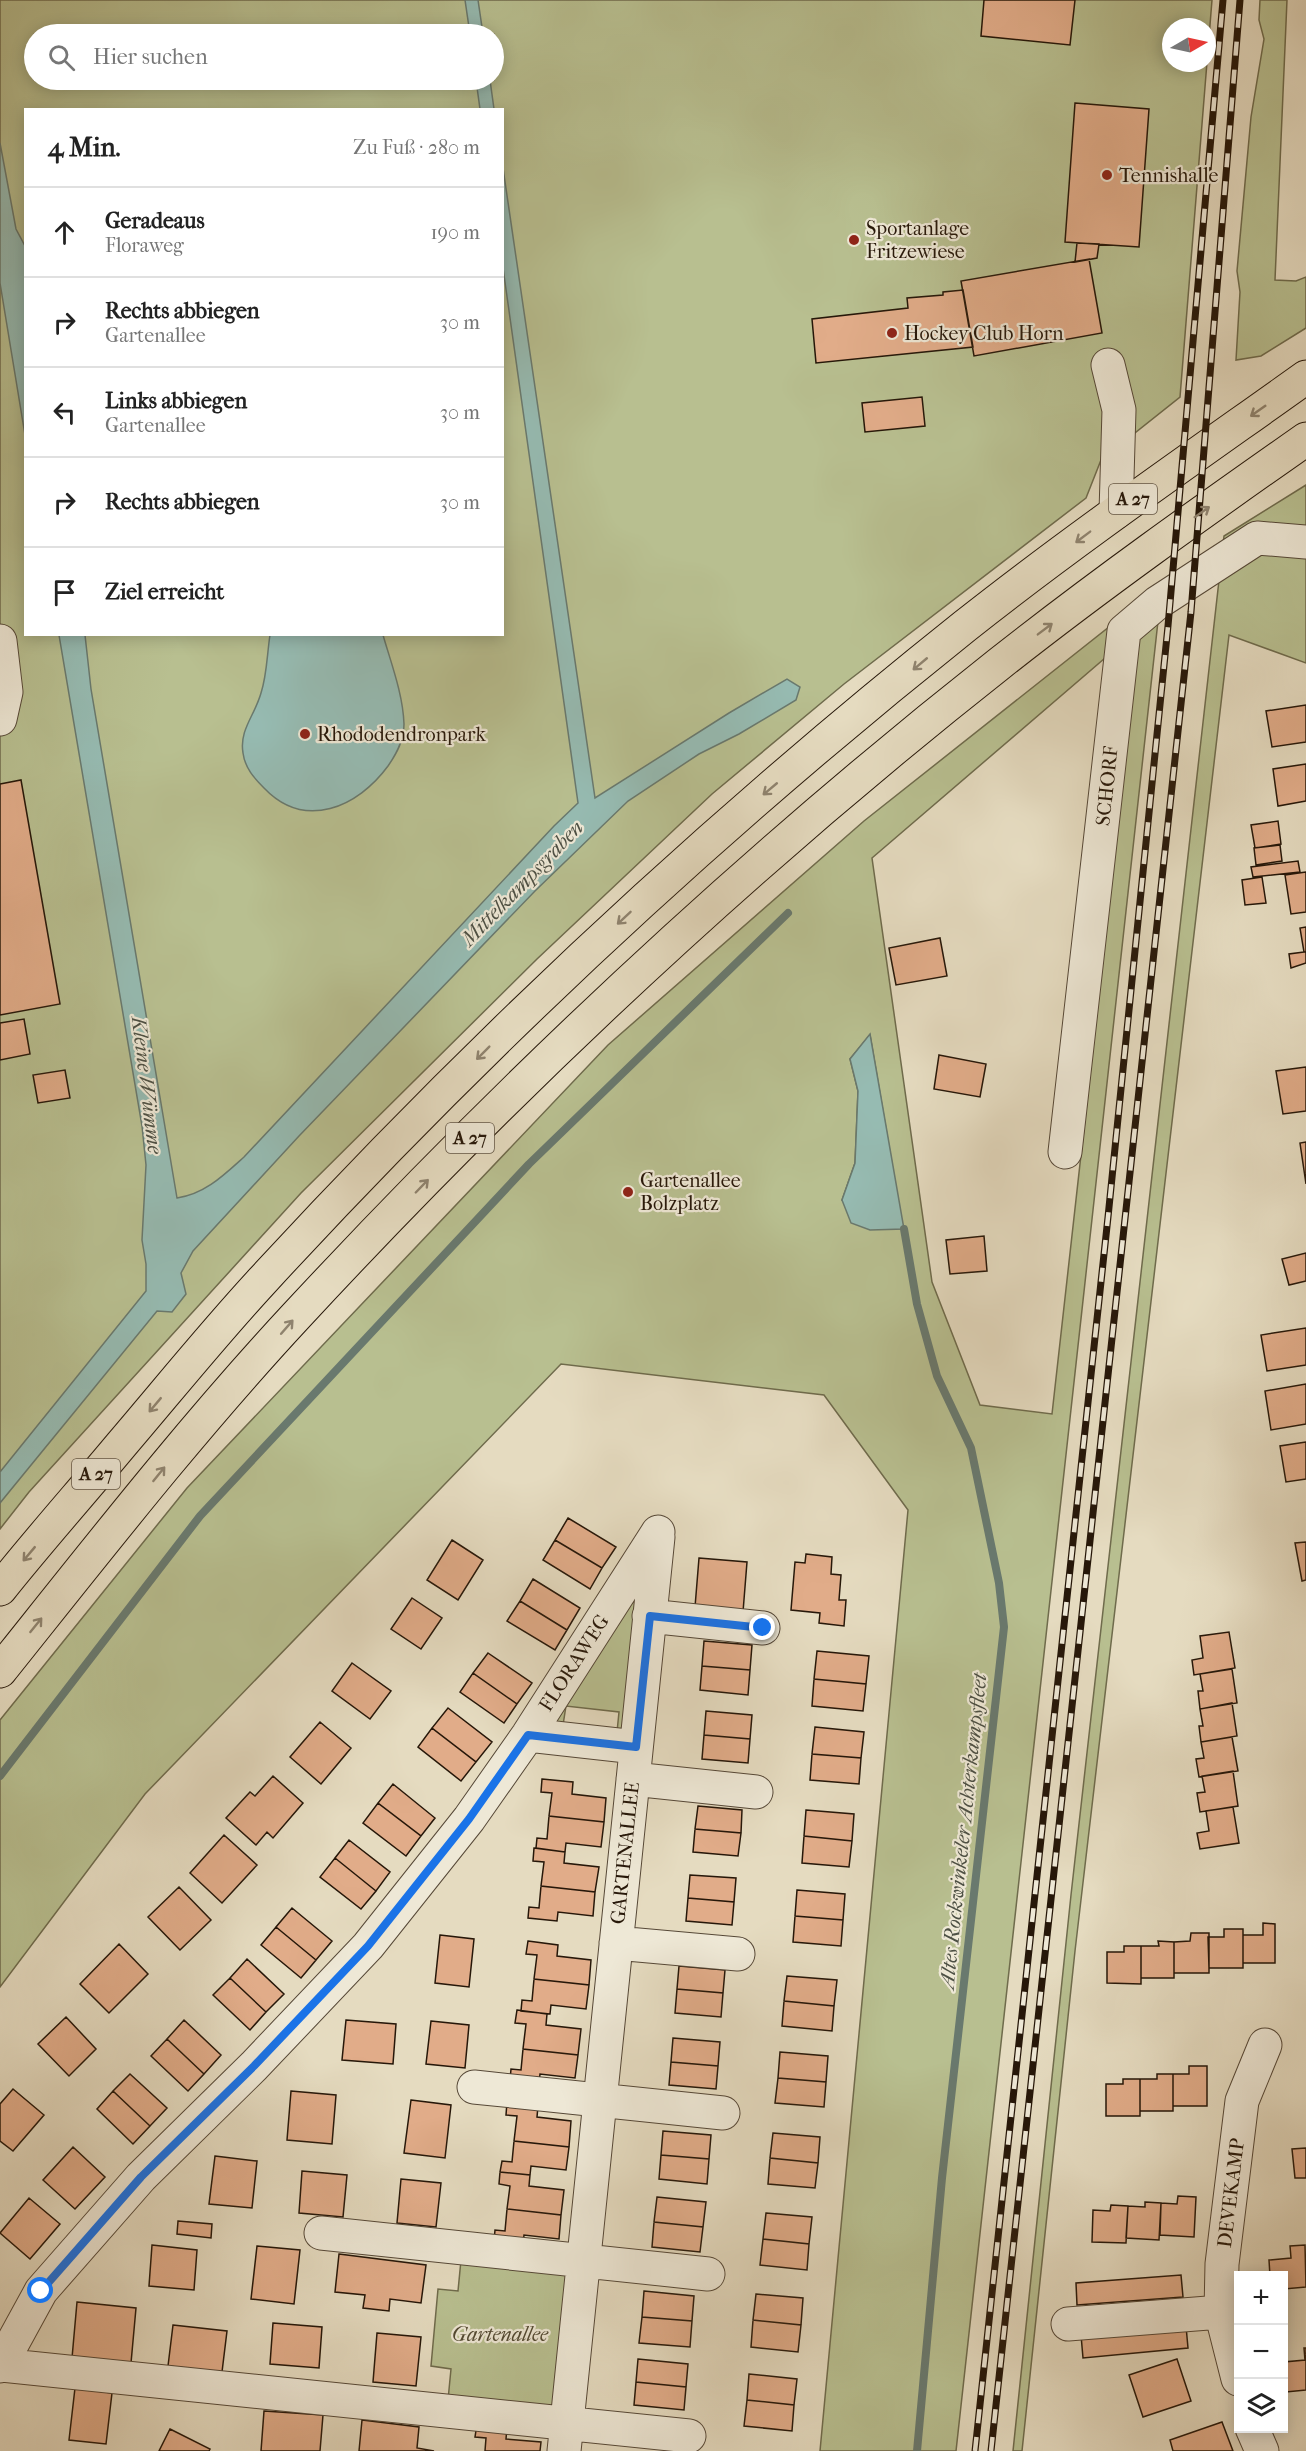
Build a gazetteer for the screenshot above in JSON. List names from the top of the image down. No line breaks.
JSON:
{"streets":{"highway":["A 27"],"street":["SCHORF","FLORAWEG","GARTENALLEE","DEVEKAMP"]},"crossings":[["FLORAWEG","GARTENALLEE"]],"water":["Mittelkampsgraben","Kleine Wümme","Altes Rockwinkeler Achterkampsfleet"],"parks":["Gartenallee"],"places":["Tennishalle","Sportanlage Fritzewiese","Hockey Club Horn","Rhododendronpark","Gartenallee Bolzplatz"],"north":"right","page":{"search":"Hier suchen","heading":["4 Min.","Zu Fuß · 280 m"],"list":[["Geradeaus","Floraweg","190 m"],["Rechts abbiegen","Gartenallee","30 m"],["Links abbiegen","Gartenallee","30 m"],["Rechts abbiegen","30 m"],"Ziel erreicht"],"map_buttons":["+","−"]}}
